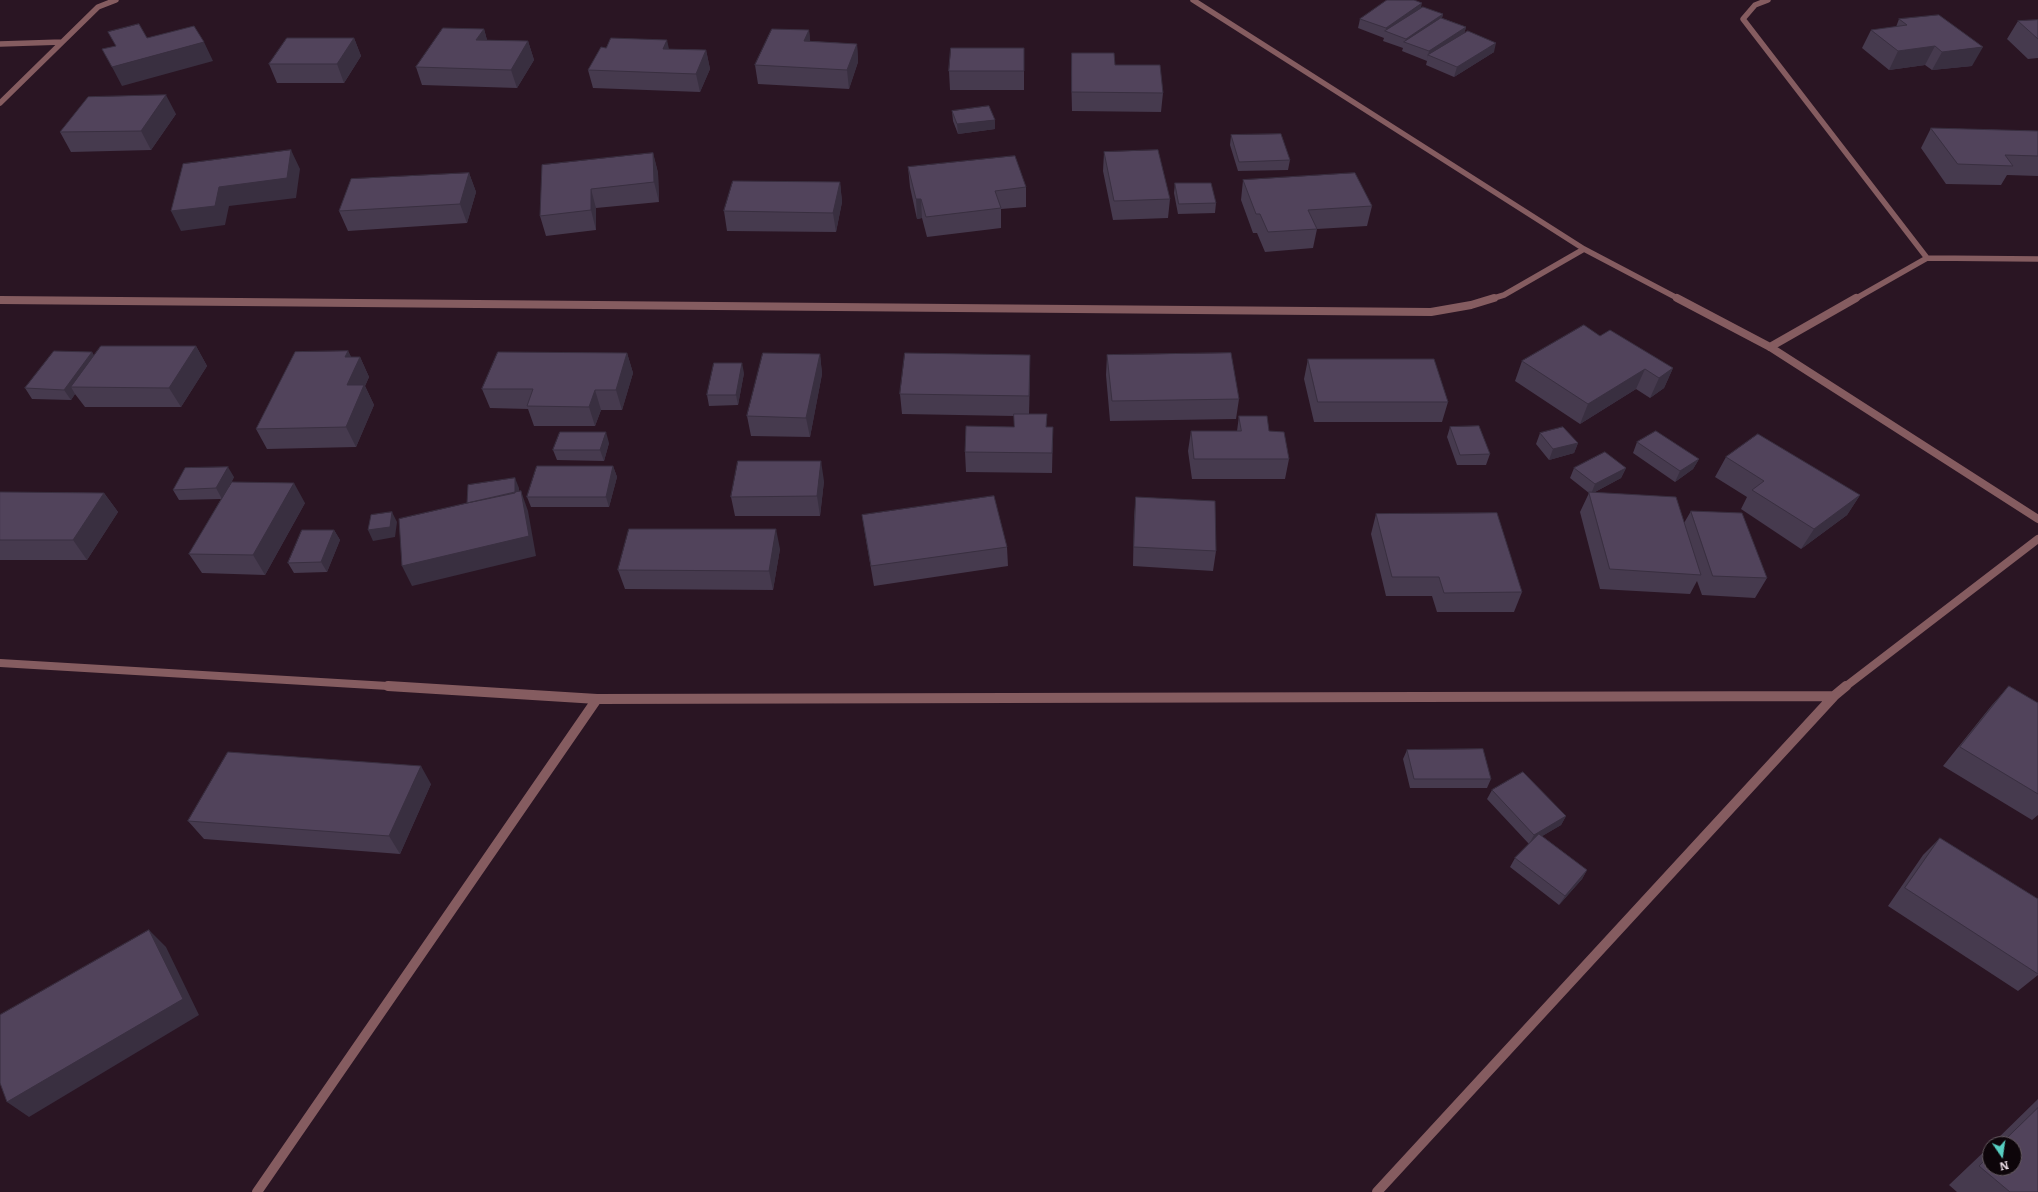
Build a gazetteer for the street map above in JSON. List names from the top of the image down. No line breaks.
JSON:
{"north":"bottom"}
